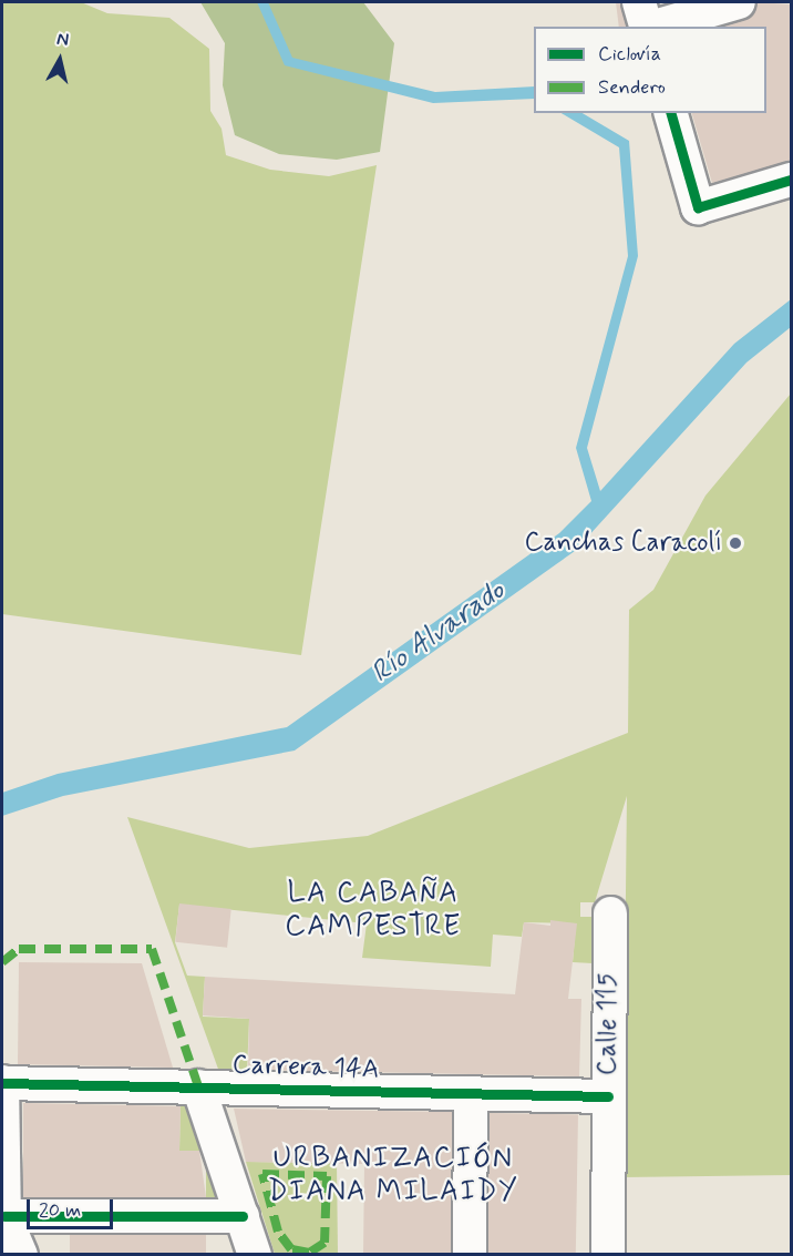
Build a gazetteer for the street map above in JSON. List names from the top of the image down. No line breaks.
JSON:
{"streets":{"street":["Calle 115","Carrera 14A"]},"crossings":[["Calle 115","Carrera 14A"]],"districts":["LA CABAÑA CAMPESTRE","URBANIZACIÓN DIANA MILAIDY"],"water":["Río Alvarado"],"places":["Canchas Caracolí"],"legend":["Ciclovía","Sendero"],"scale_bar":"20 m","north":"top"}
